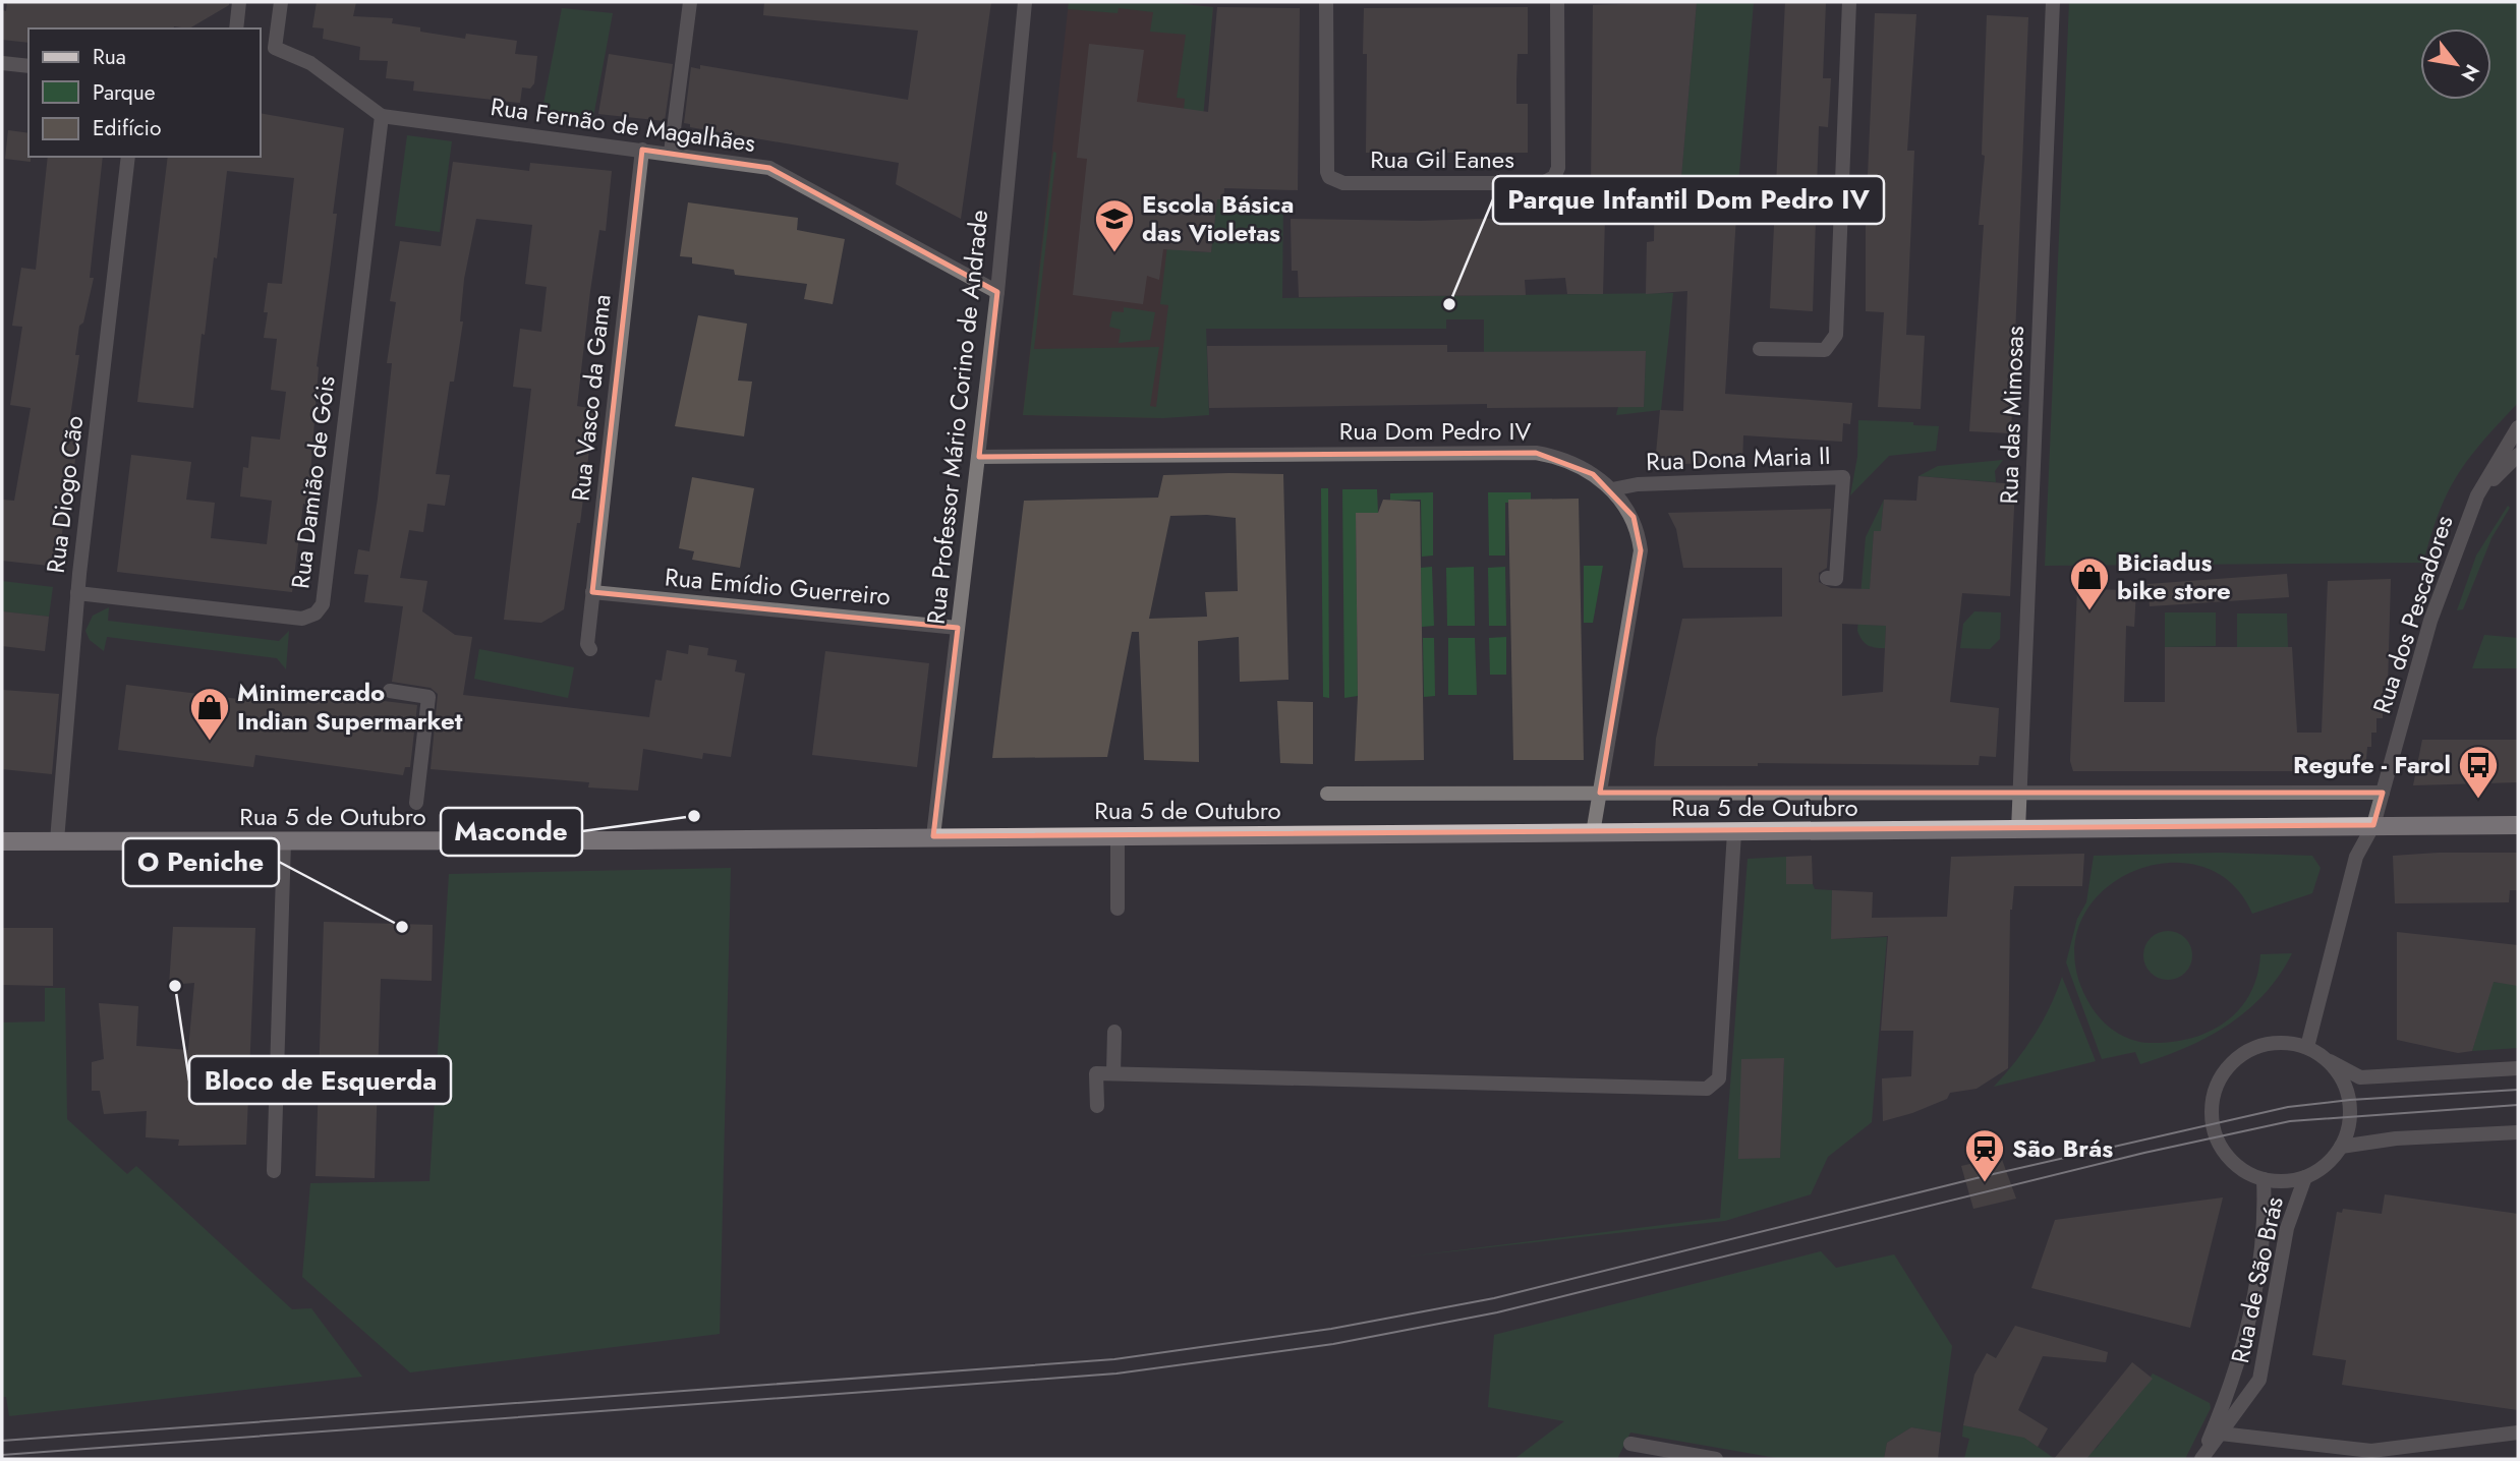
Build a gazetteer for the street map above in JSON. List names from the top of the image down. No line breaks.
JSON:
{"streets":{"main road":["Rua 5 de Outubro"],"street":["Rua Fernão de Magalhães","Rua Gil Eanes","Rua Vasco da Gama","Rua das Mimosas","Rua Professor Mário Corino de Andrade","Rua Dom Pedro IV","Rua Dona Maria II","Rua Damião de Góis","Rua Diogo Cão","Rua Emídio Guerreiro","Rua dos Pescadores","Rua de São Brás"]},"crossings":[["Rua Fernão de Magalhães","Rua Vasco da Gama"],["Rua Fernão de Magalhães","Rua Professor Mário Corino de Andrade"],["Rua Fernão de Magalhães","Rua Damião de Góis"],["Rua Vasco da Gama","Rua Emídio Guerreiro"],["Rua das Mimosas","Rua 5 de Outubro"],["Rua Professor Mário Corino de Andrade","Rua Dom Pedro IV"],["Rua Professor Mário Corino de Andrade","Rua Emídio Guerreiro"],["Rua Professor Mário Corino de Andrade","Rua 5 de Outubro"],["Rua Dom Pedro IV","Rua Dona Maria II"],["Rua Dom Pedro IV","Rua 5 de Outubro"],["Rua Damião de Góis","Rua Diogo Cão"],["Rua Diogo Cão","Rua 5 de Outubro"],["Rua dos Pescadores","Rua 5 de Outubro"]],"places":{"school or university":["Escola Básica das Violetas"],"other":["Parque Infantil Dom Pedro IV","Maconde","O Peniche","Bloco de Esquerda"],"shop":["Biciadus bike store","Minimercado Indian Supermarket"],"bus stop":["Regufe - Farol"],"station":["São Brás"]},"legend":["Rua","Parque","Edifício"],"north":"bottom right"}
